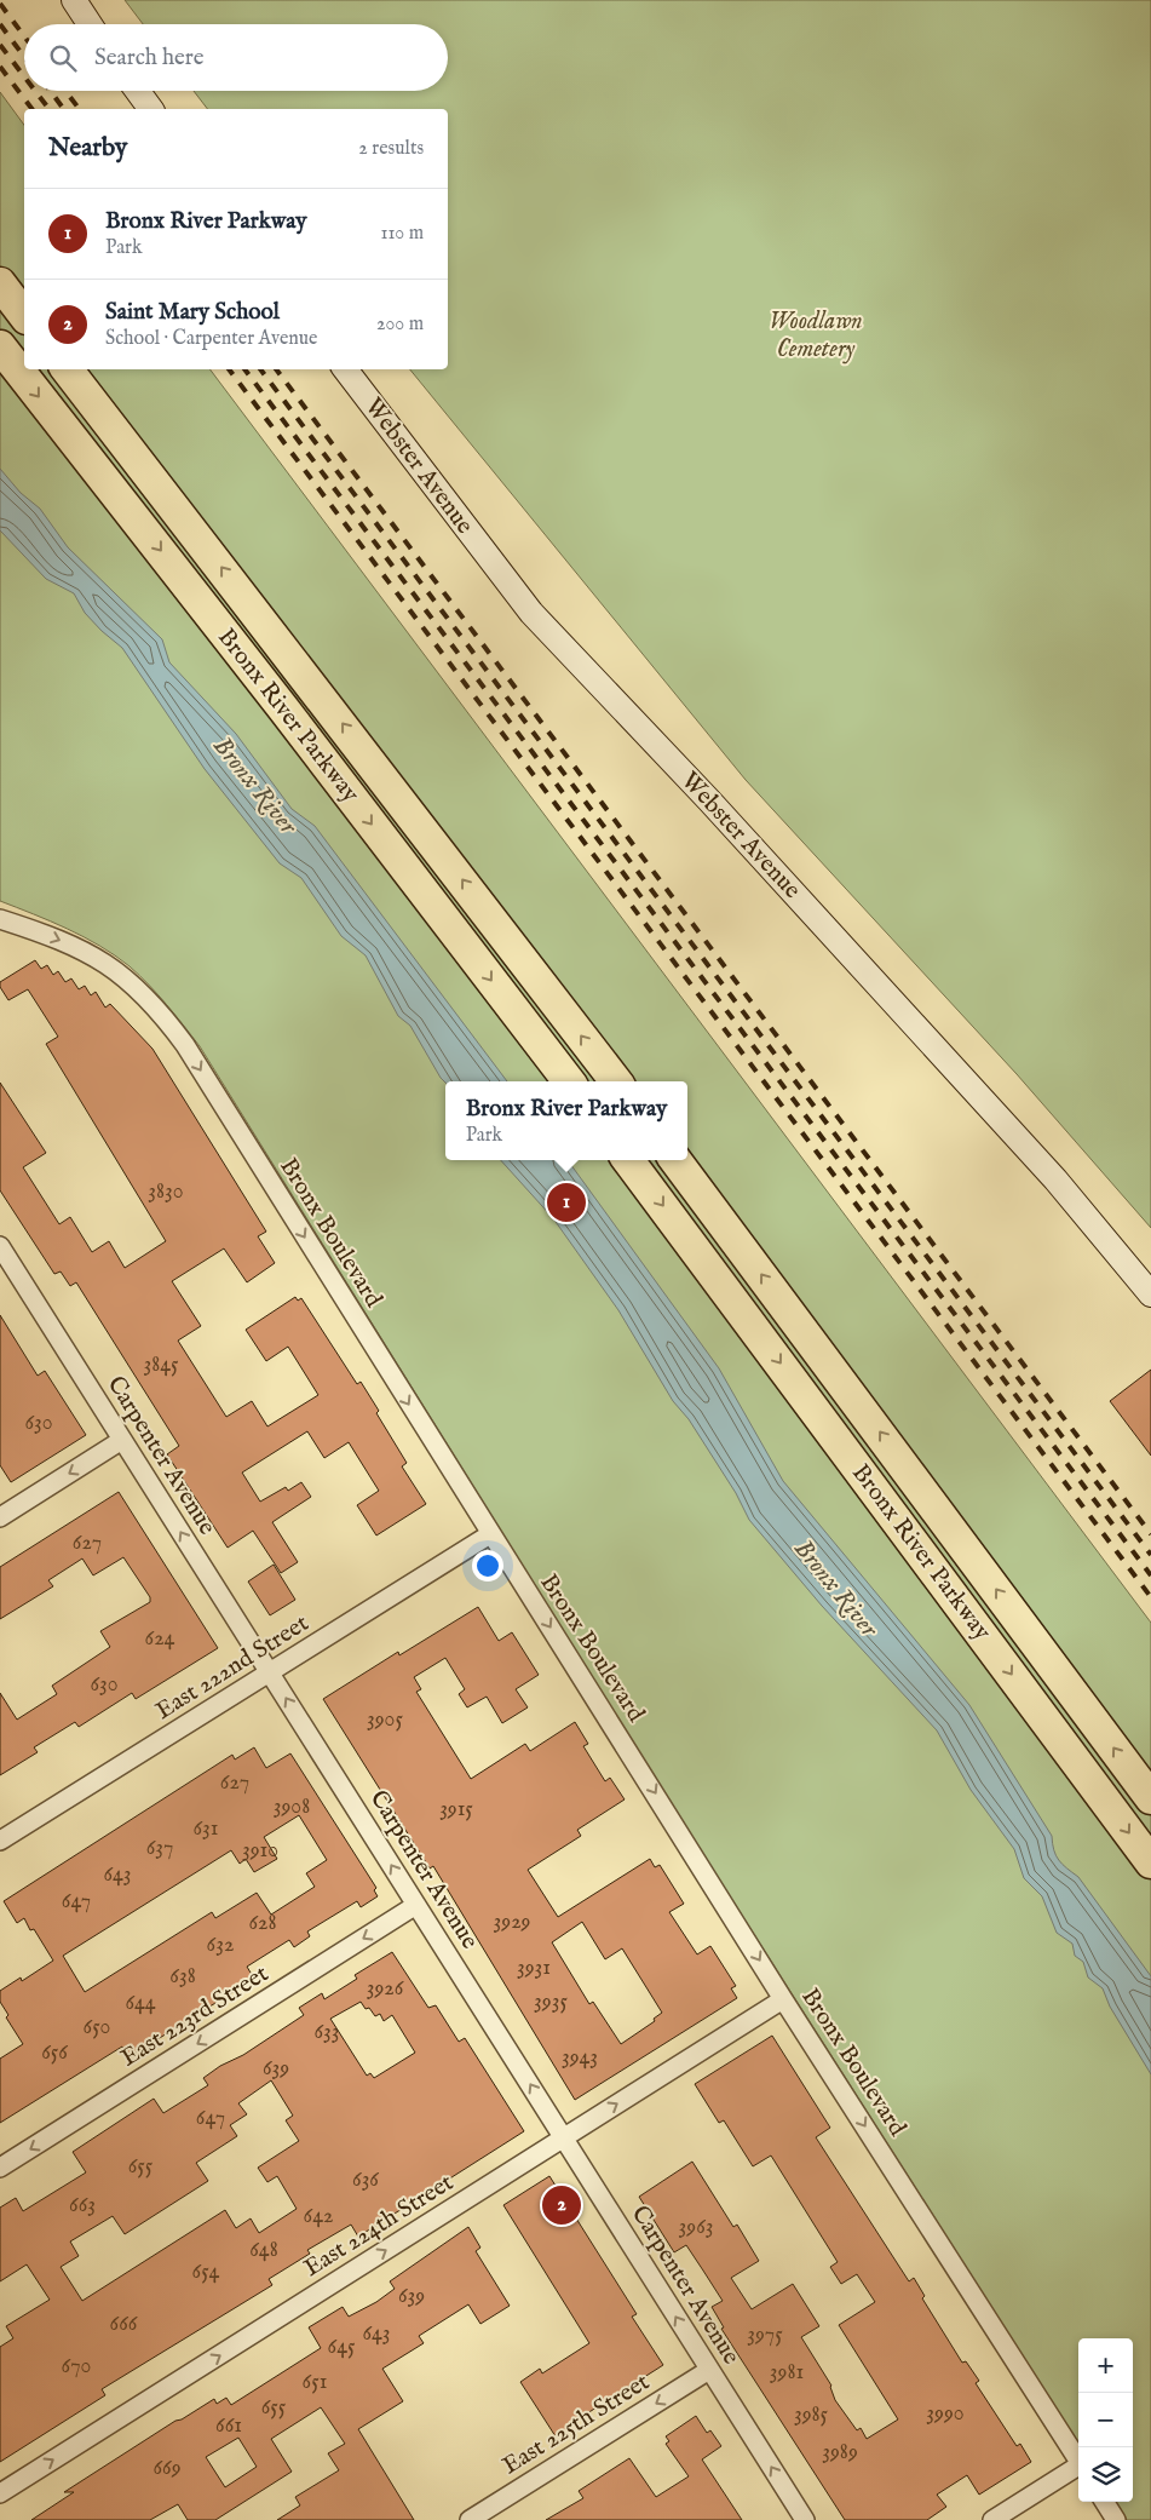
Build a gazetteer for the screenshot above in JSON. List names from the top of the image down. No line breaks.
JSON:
{"streets":{"highway":["Bronx River Parkway"],"main road":["Webster Avenue"],"street":["Bronx Boulevard","Carpenter Avenue","East 222nd Street","East 223rd Street","East 224th Street","East 225th Street"]},"crossings":[["Bronx Boulevard","East 222nd Street"],["Bronx Boulevard","East 224th Street"],["Carpenter Avenue","East 222nd Street"],["Carpenter Avenue","East 223rd Street"],["Carpenter Avenue","East 224th Street"],["Carpenter Avenue","East 225th Street"]],"one_way":["Bronx Boulevard","Carpenter Avenue","East 223rd Street","East 224th Street","East 225th Street"],"water":["Bronx River"],"parks":["Woodlawn Cemetery"],"house_numbers":["3830","3845","630","627","624","630","3905","627","3908","3915","631","637","3910","643","647","3929","628","632","3931","638","3926","3935","644","650","633","656","3943","639","647","655","636","663","642","3963","648","654","639","666","643","3975","645","670","3981","651","655","3990","3985","661","3989","669"],"page":{"search":"Search here","heading":["Nearby","2 results"],"list":[{"mark":"1","name":"Bronx River Parkway","note":"Park","value":"110 m"},{"mark":"2","name":"Saint Mary School","note":"School · Carpenter Avenue","value":"200 m"}],"popup":["Bronx River Parkway","Park"],"pins":["1","2"],"map_buttons":["+","−"]}}
